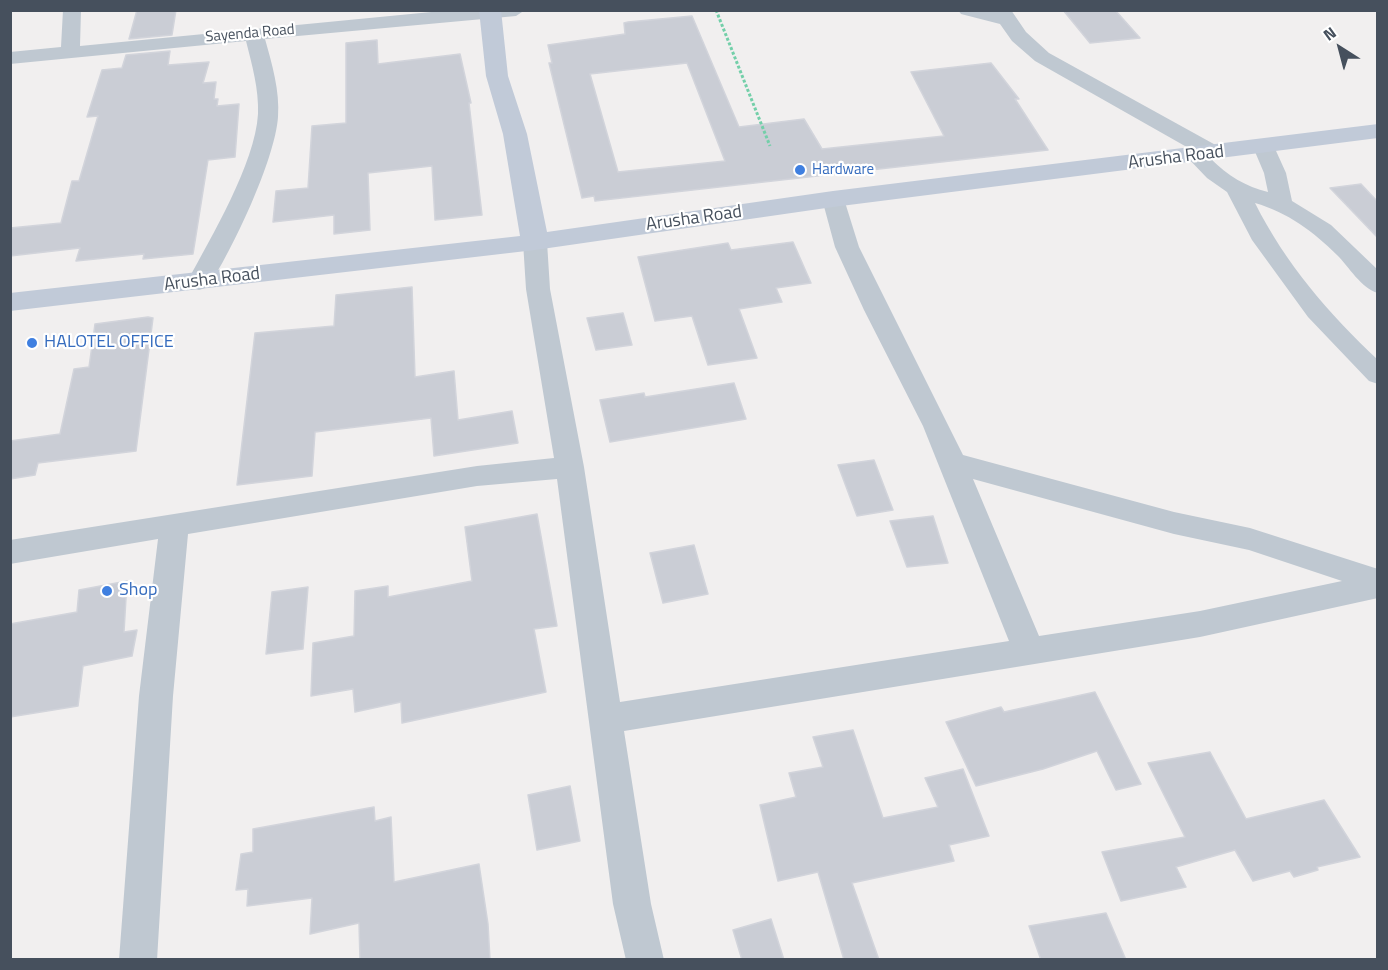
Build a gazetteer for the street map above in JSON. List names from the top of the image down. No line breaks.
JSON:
{"streets":{"main road":["Arusha Road"],"street":["Sayenda Road"]},"places":["Hardware","HALOTEL OFFICE","Shop"],"north":"top left"}
